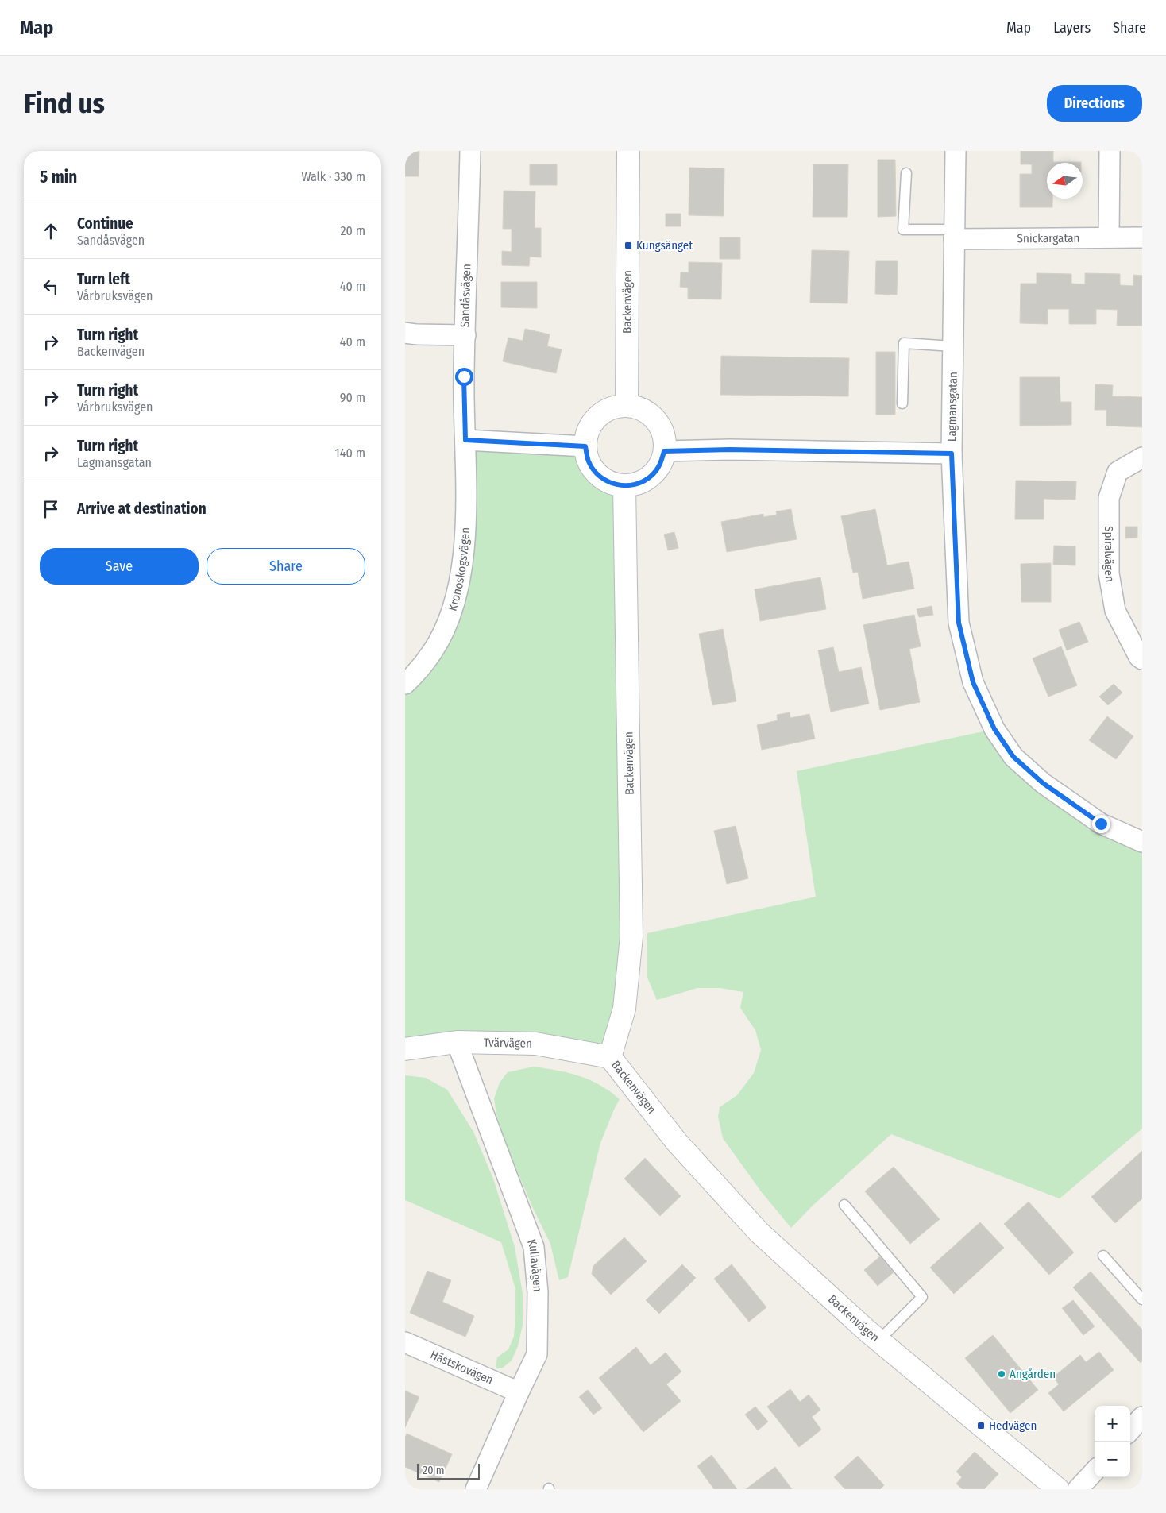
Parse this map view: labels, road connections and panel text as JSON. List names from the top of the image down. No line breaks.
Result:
{"streets":{"street":["Snickargatan","Sandåsvägen","Backenvägen","Lagmansgatan","Spiralvägen","Kronoskogsvägen","Tvärvägen","Kullavägen","Hästskovägen"]},"crossings":[["Snickargatan","Lagmansgatan"],["Sandåsvägen","Kronoskogsvägen"],["Backenvägen","Tvärvägen"],["Tvärvägen","Kullavägen"],["Kullavägen","Hästskovägen"]],"places":{"transit":["Kungsänget","Hedvägen"],"other":["Angården"]},"scale_bar":"20 m","north":"left","page":{"header":"Map","nav":["Map","Layers","Share"],"buttons":["Directions",["Save","Share"]],"title":"Find us","heading":["5 min","Walk · 330 m"],"list":[["Continue","Sandåsvägen","20 m"],["Turn left","Vårbruksvägen","40 m"],["Turn right","Backenvägen","40 m"],["Turn right","Vårbruksvägen","90 m"],["Turn right","Lagmansgatan","140 m"],"Arrive at destination"],"map_buttons":["+","−"],"scale":"20 m"}}
